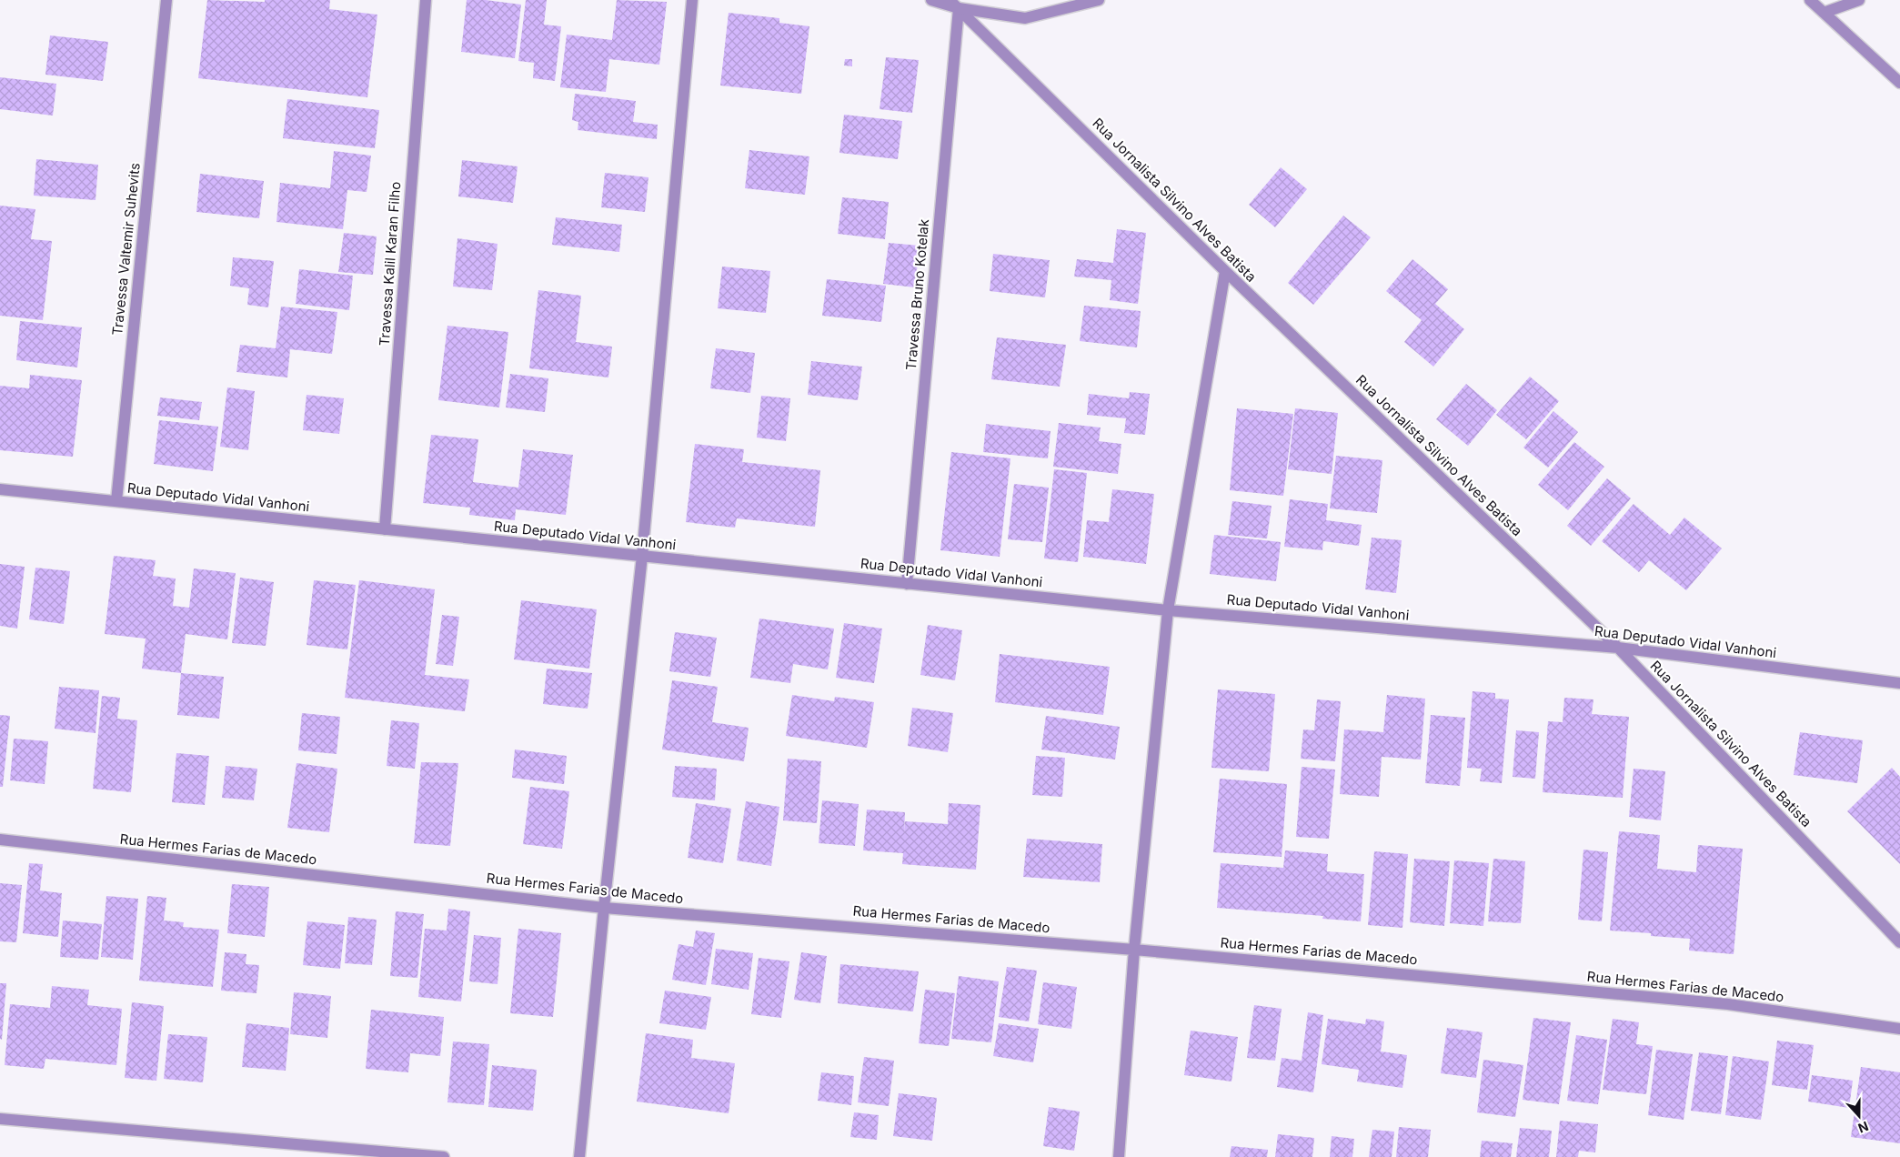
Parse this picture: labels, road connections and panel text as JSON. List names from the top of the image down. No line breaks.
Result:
{"streets":{"street":["Rua Jornalista Silvino Alves Batista","Travessa Valtemir Suhevits","Travessa Kalil Karan Filho","Travessa Bruno Kotelak","Rua Deputado Vidal Vanhoni","Rua Hermes Farias de Macedo"]},"crossings":[["Rua Jornalista Silvino Alves Batista","Travessa Bruno Kotelak"],["Rua Jornalista Silvino Alves Batista","Rua Deputado Vidal Vanhoni"],["Travessa Valtemir Suhevits","Rua Deputado Vidal Vanhoni"],["Travessa Kalil Karan Filho","Rua Deputado Vidal Vanhoni"],["Travessa Bruno Kotelak","Rua Deputado Vidal Vanhoni"]],"north":"bottom"}
